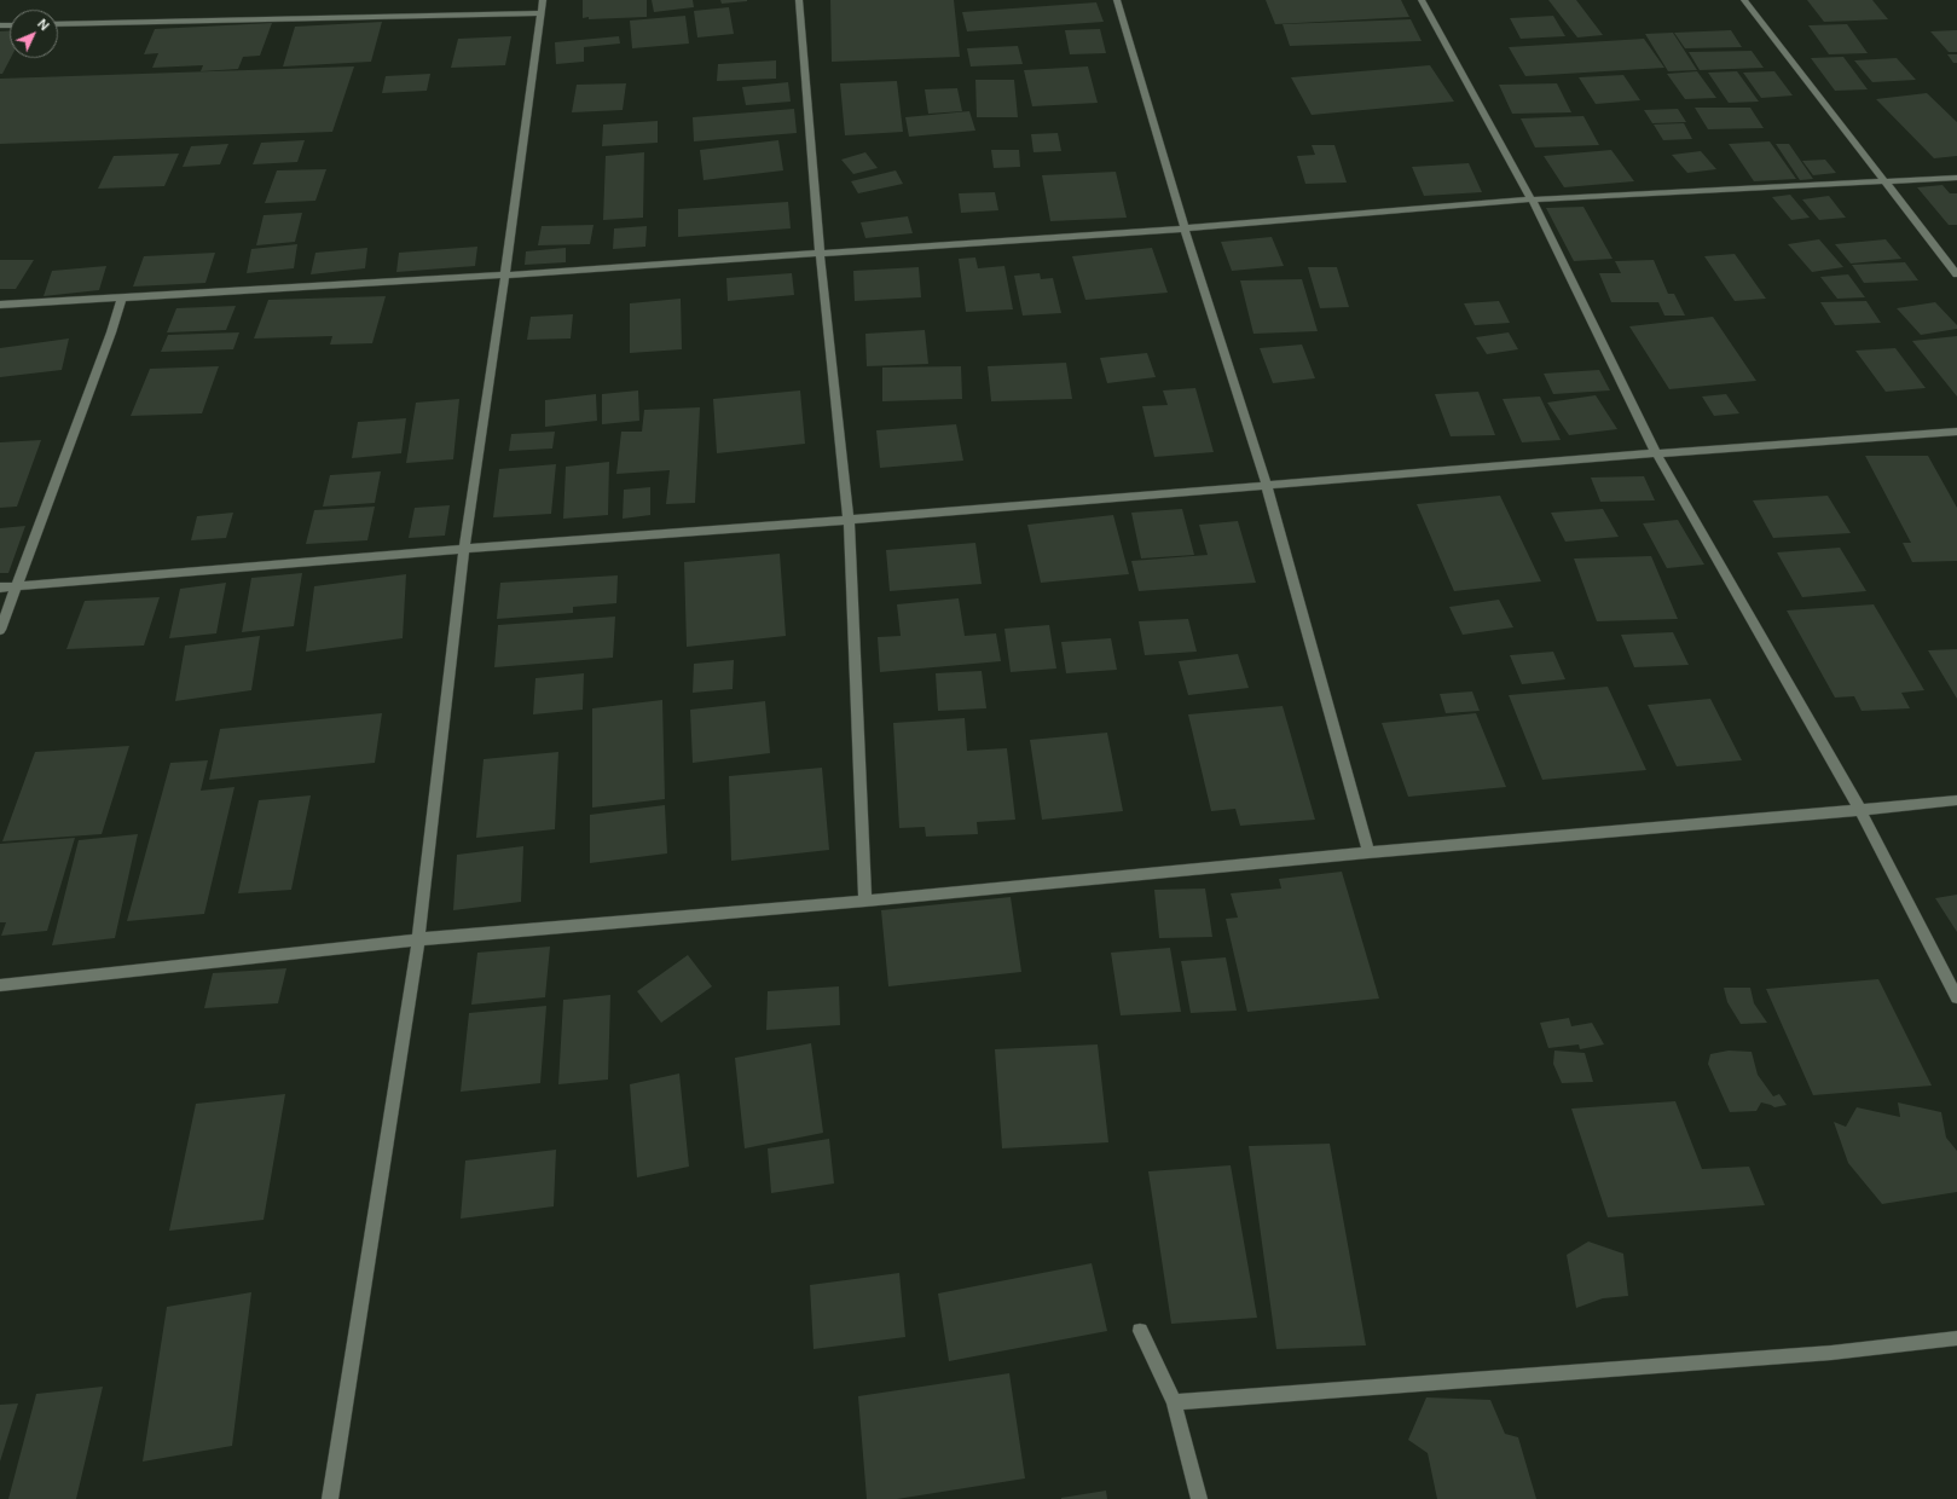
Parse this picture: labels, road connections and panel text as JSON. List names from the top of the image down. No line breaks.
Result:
{"north":"top right"}
